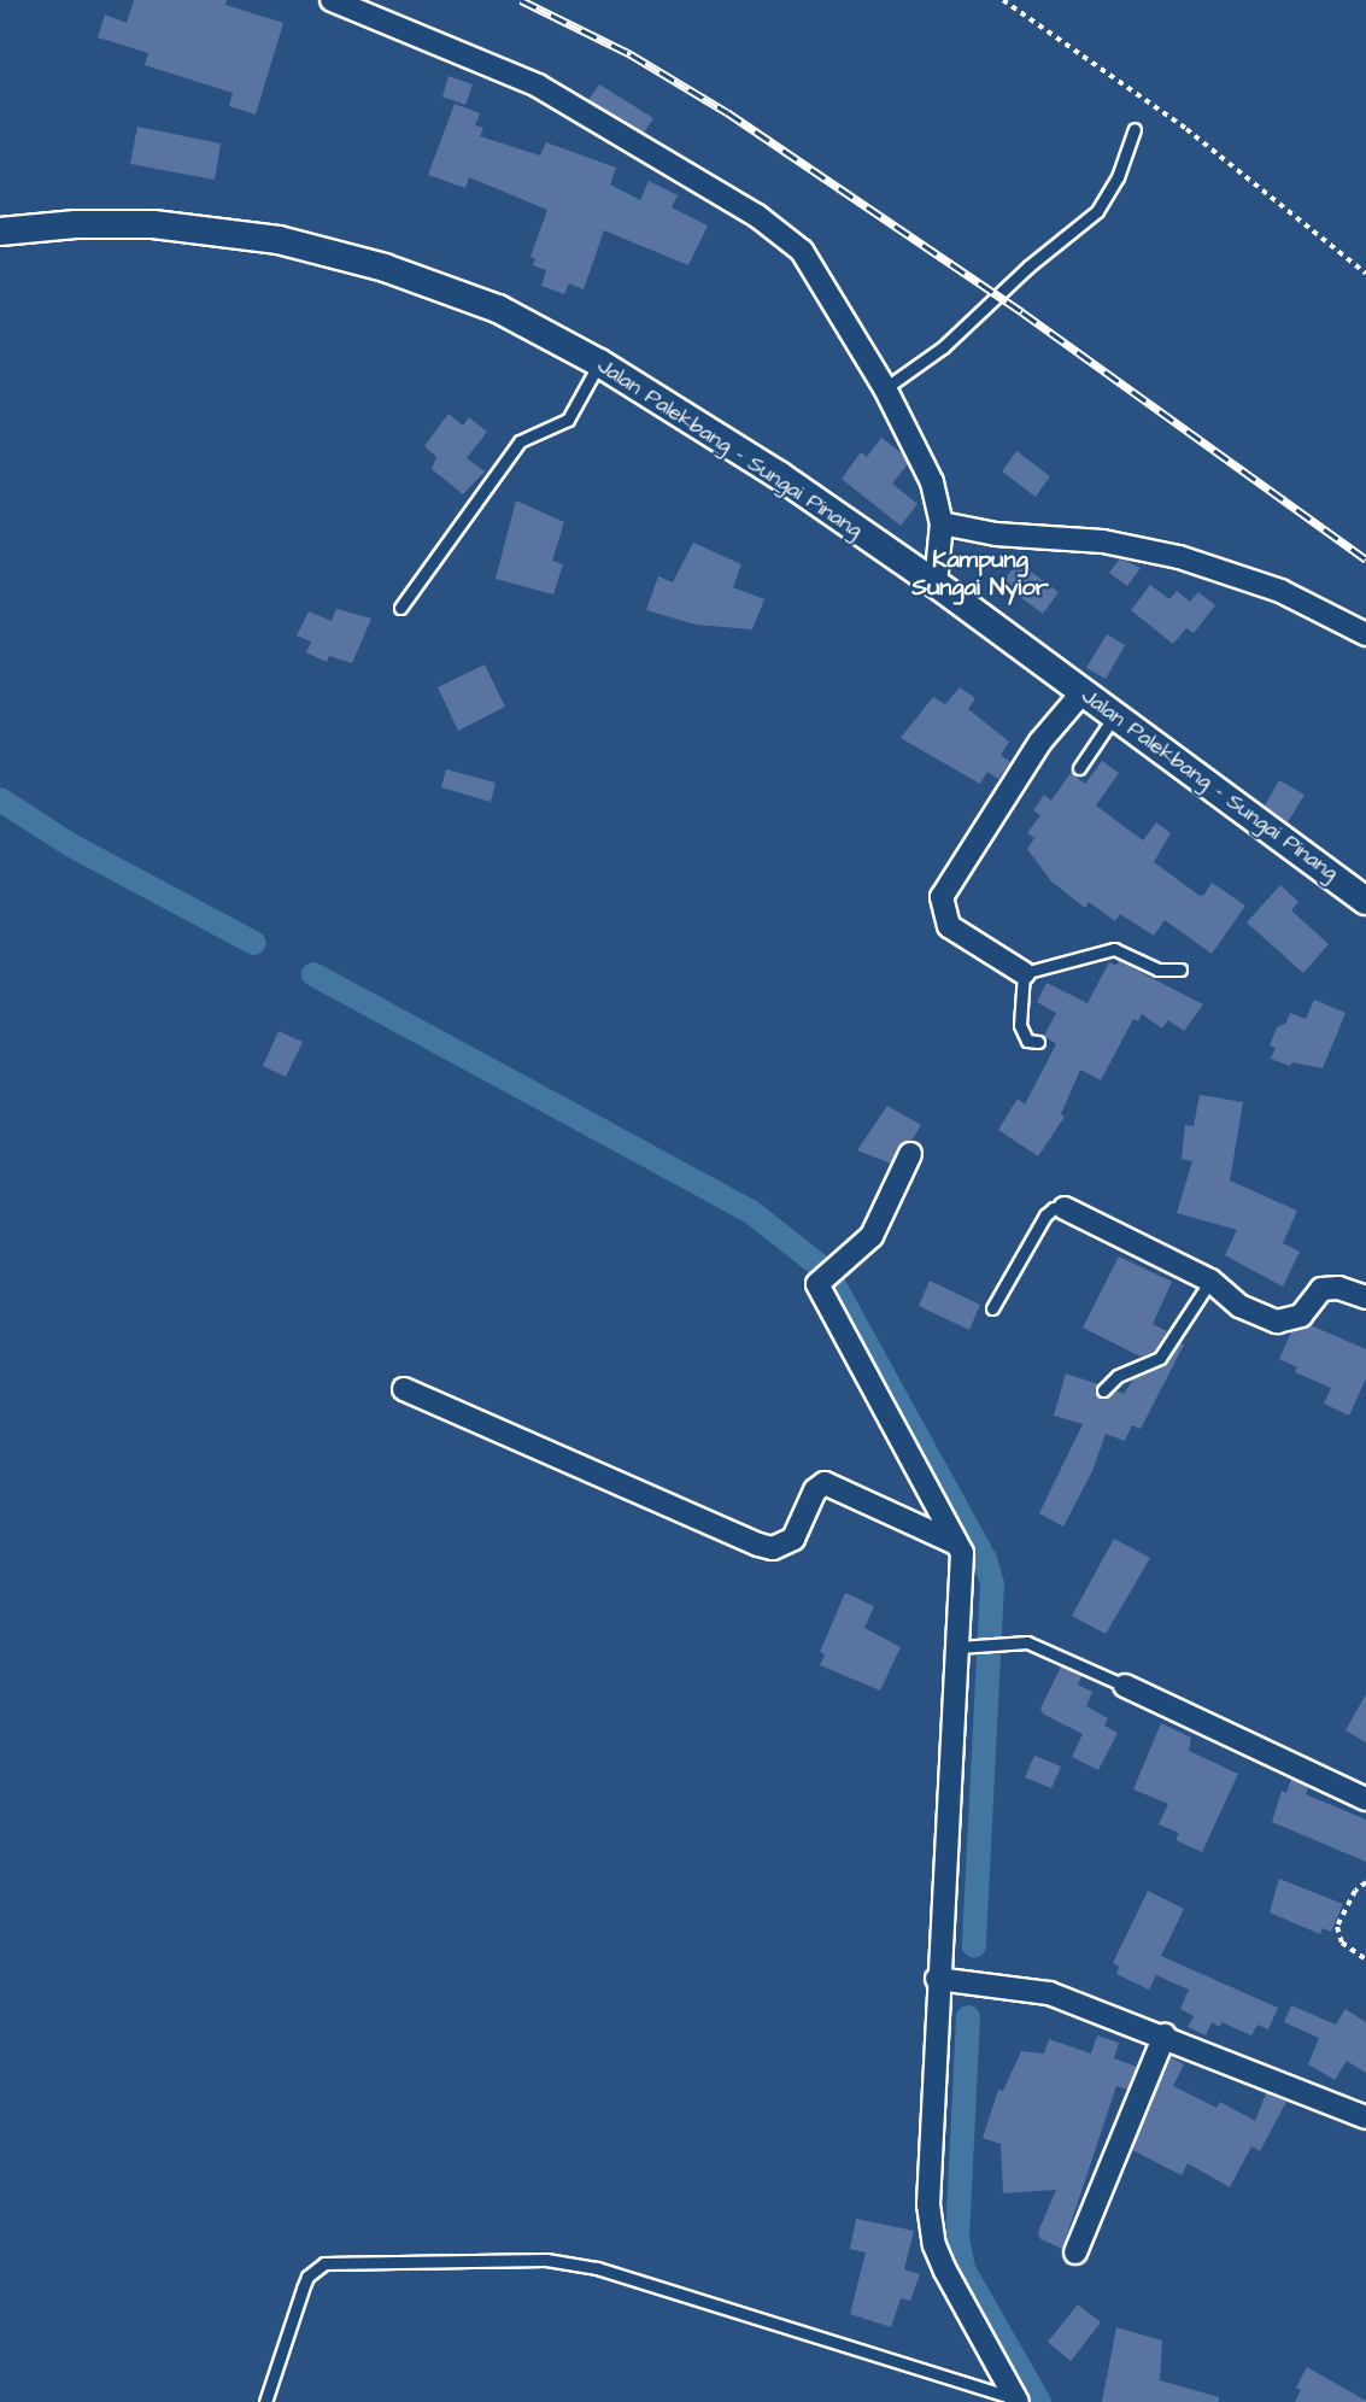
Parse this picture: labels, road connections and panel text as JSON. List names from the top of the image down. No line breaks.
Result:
{"streets":{"street":["Jalan Palekbang - Sungai Pinang"]},"districts":["Kampung Sungai Nyior"]}
